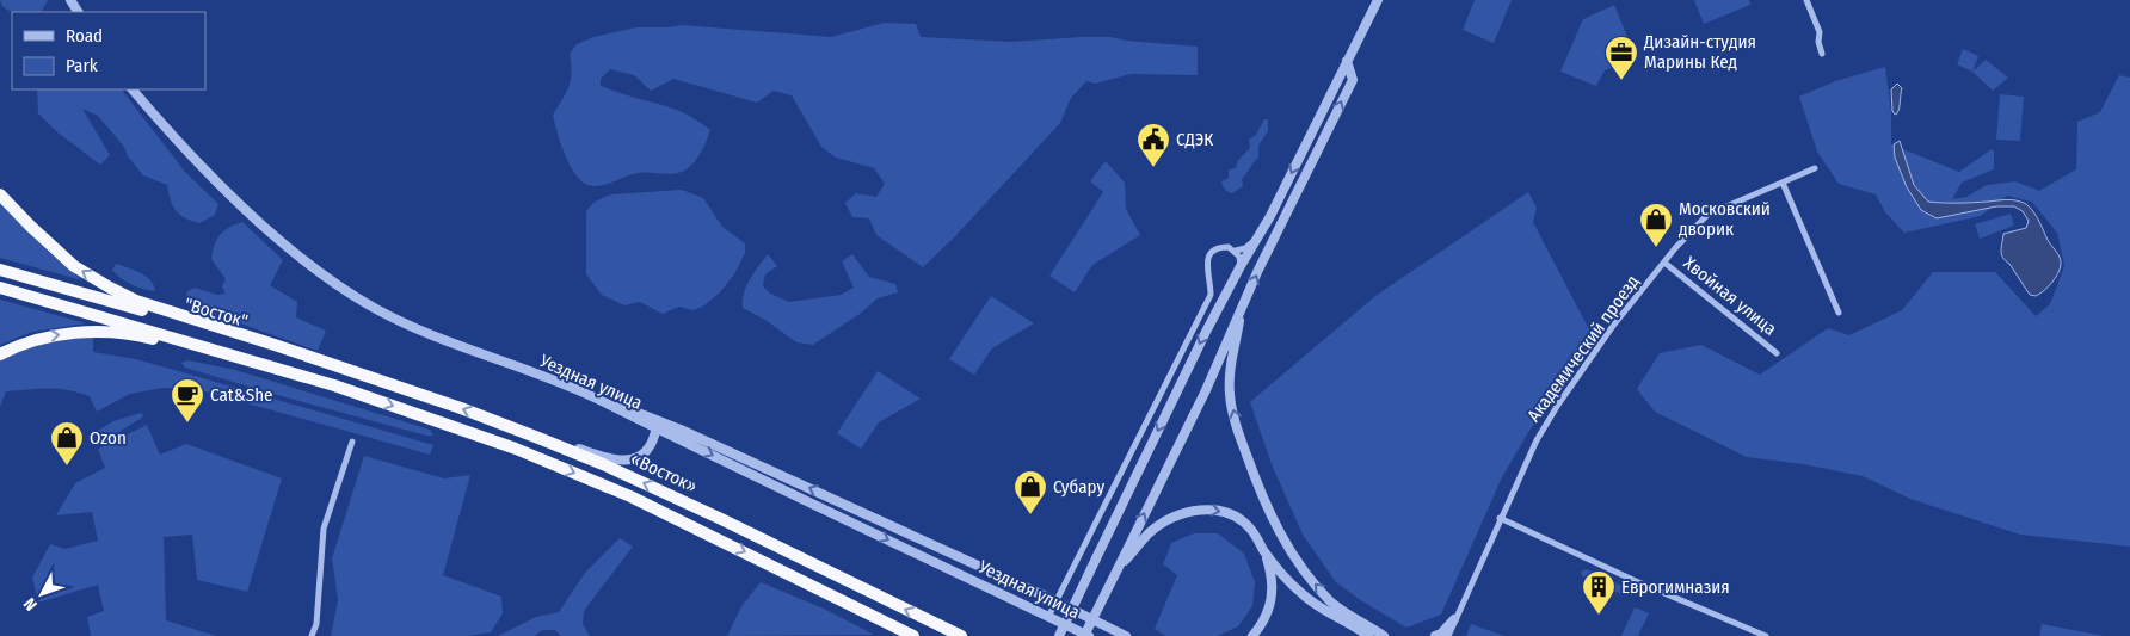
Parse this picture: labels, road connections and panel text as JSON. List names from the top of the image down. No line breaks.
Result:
{"streets":{"highway":["\"Восток\"","«Восток»"],"street":["Хвойная улица","Академический проезд","Уездная улица"]},"crossings":[["Хвойная улица","Академический проезд"],["\"Восток\"","«Восток»"]],"places":{"office":["Дизайн-студия Марины Кед"],"public building":["СДЭК"],"shop":["Московский дворик","Ozon","Субару"],"cafe":["Cat&She"],"building":["Еврогимназия"]},"legend":["Road","Park"],"north":"bottom left"}
